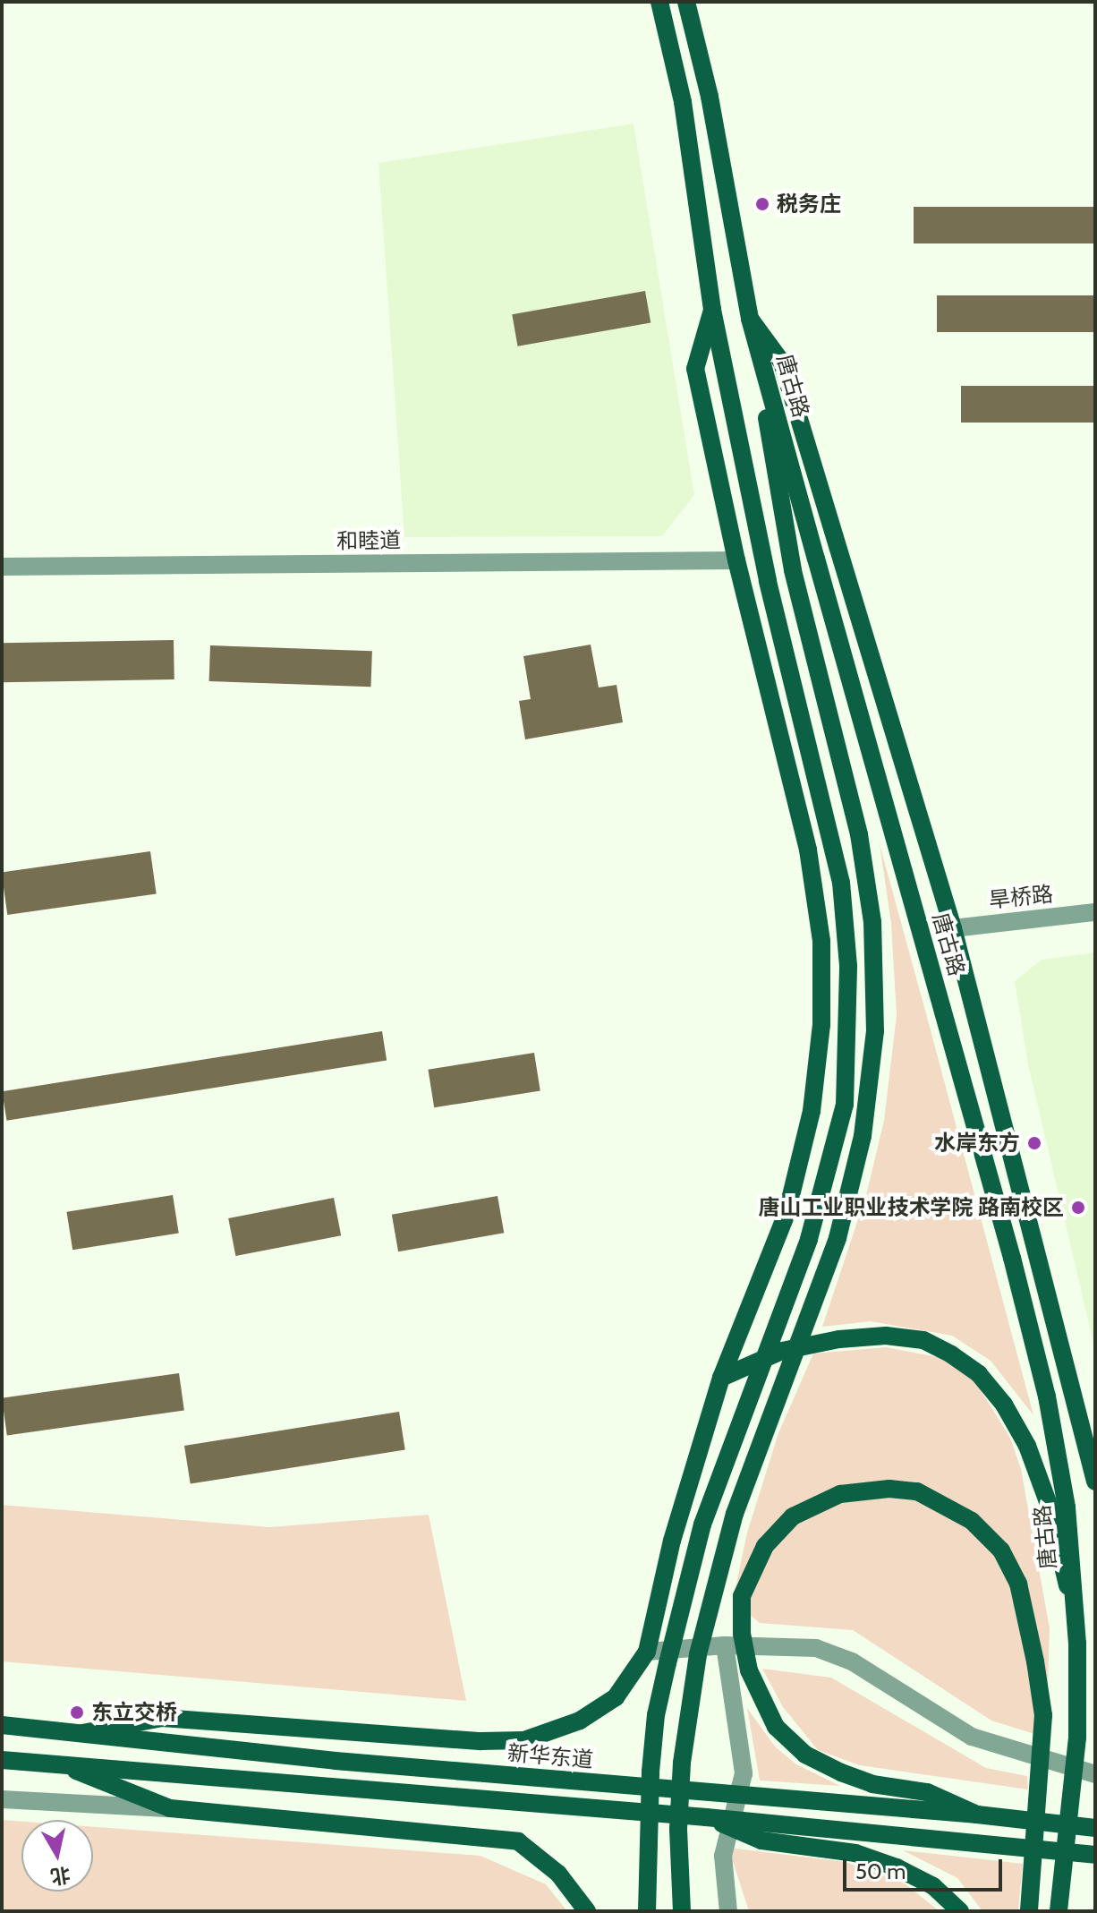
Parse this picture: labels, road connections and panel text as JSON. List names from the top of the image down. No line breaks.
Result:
{"streets":{"main road":["唐古路","新华东道"],"street":["和睦道","旱桥路"]},"places":["税务庄","水岸东方","唐山工业职业技术学院 路南校区","东立交桥"],"scale_bar":"50 m","north":"bottom"}
